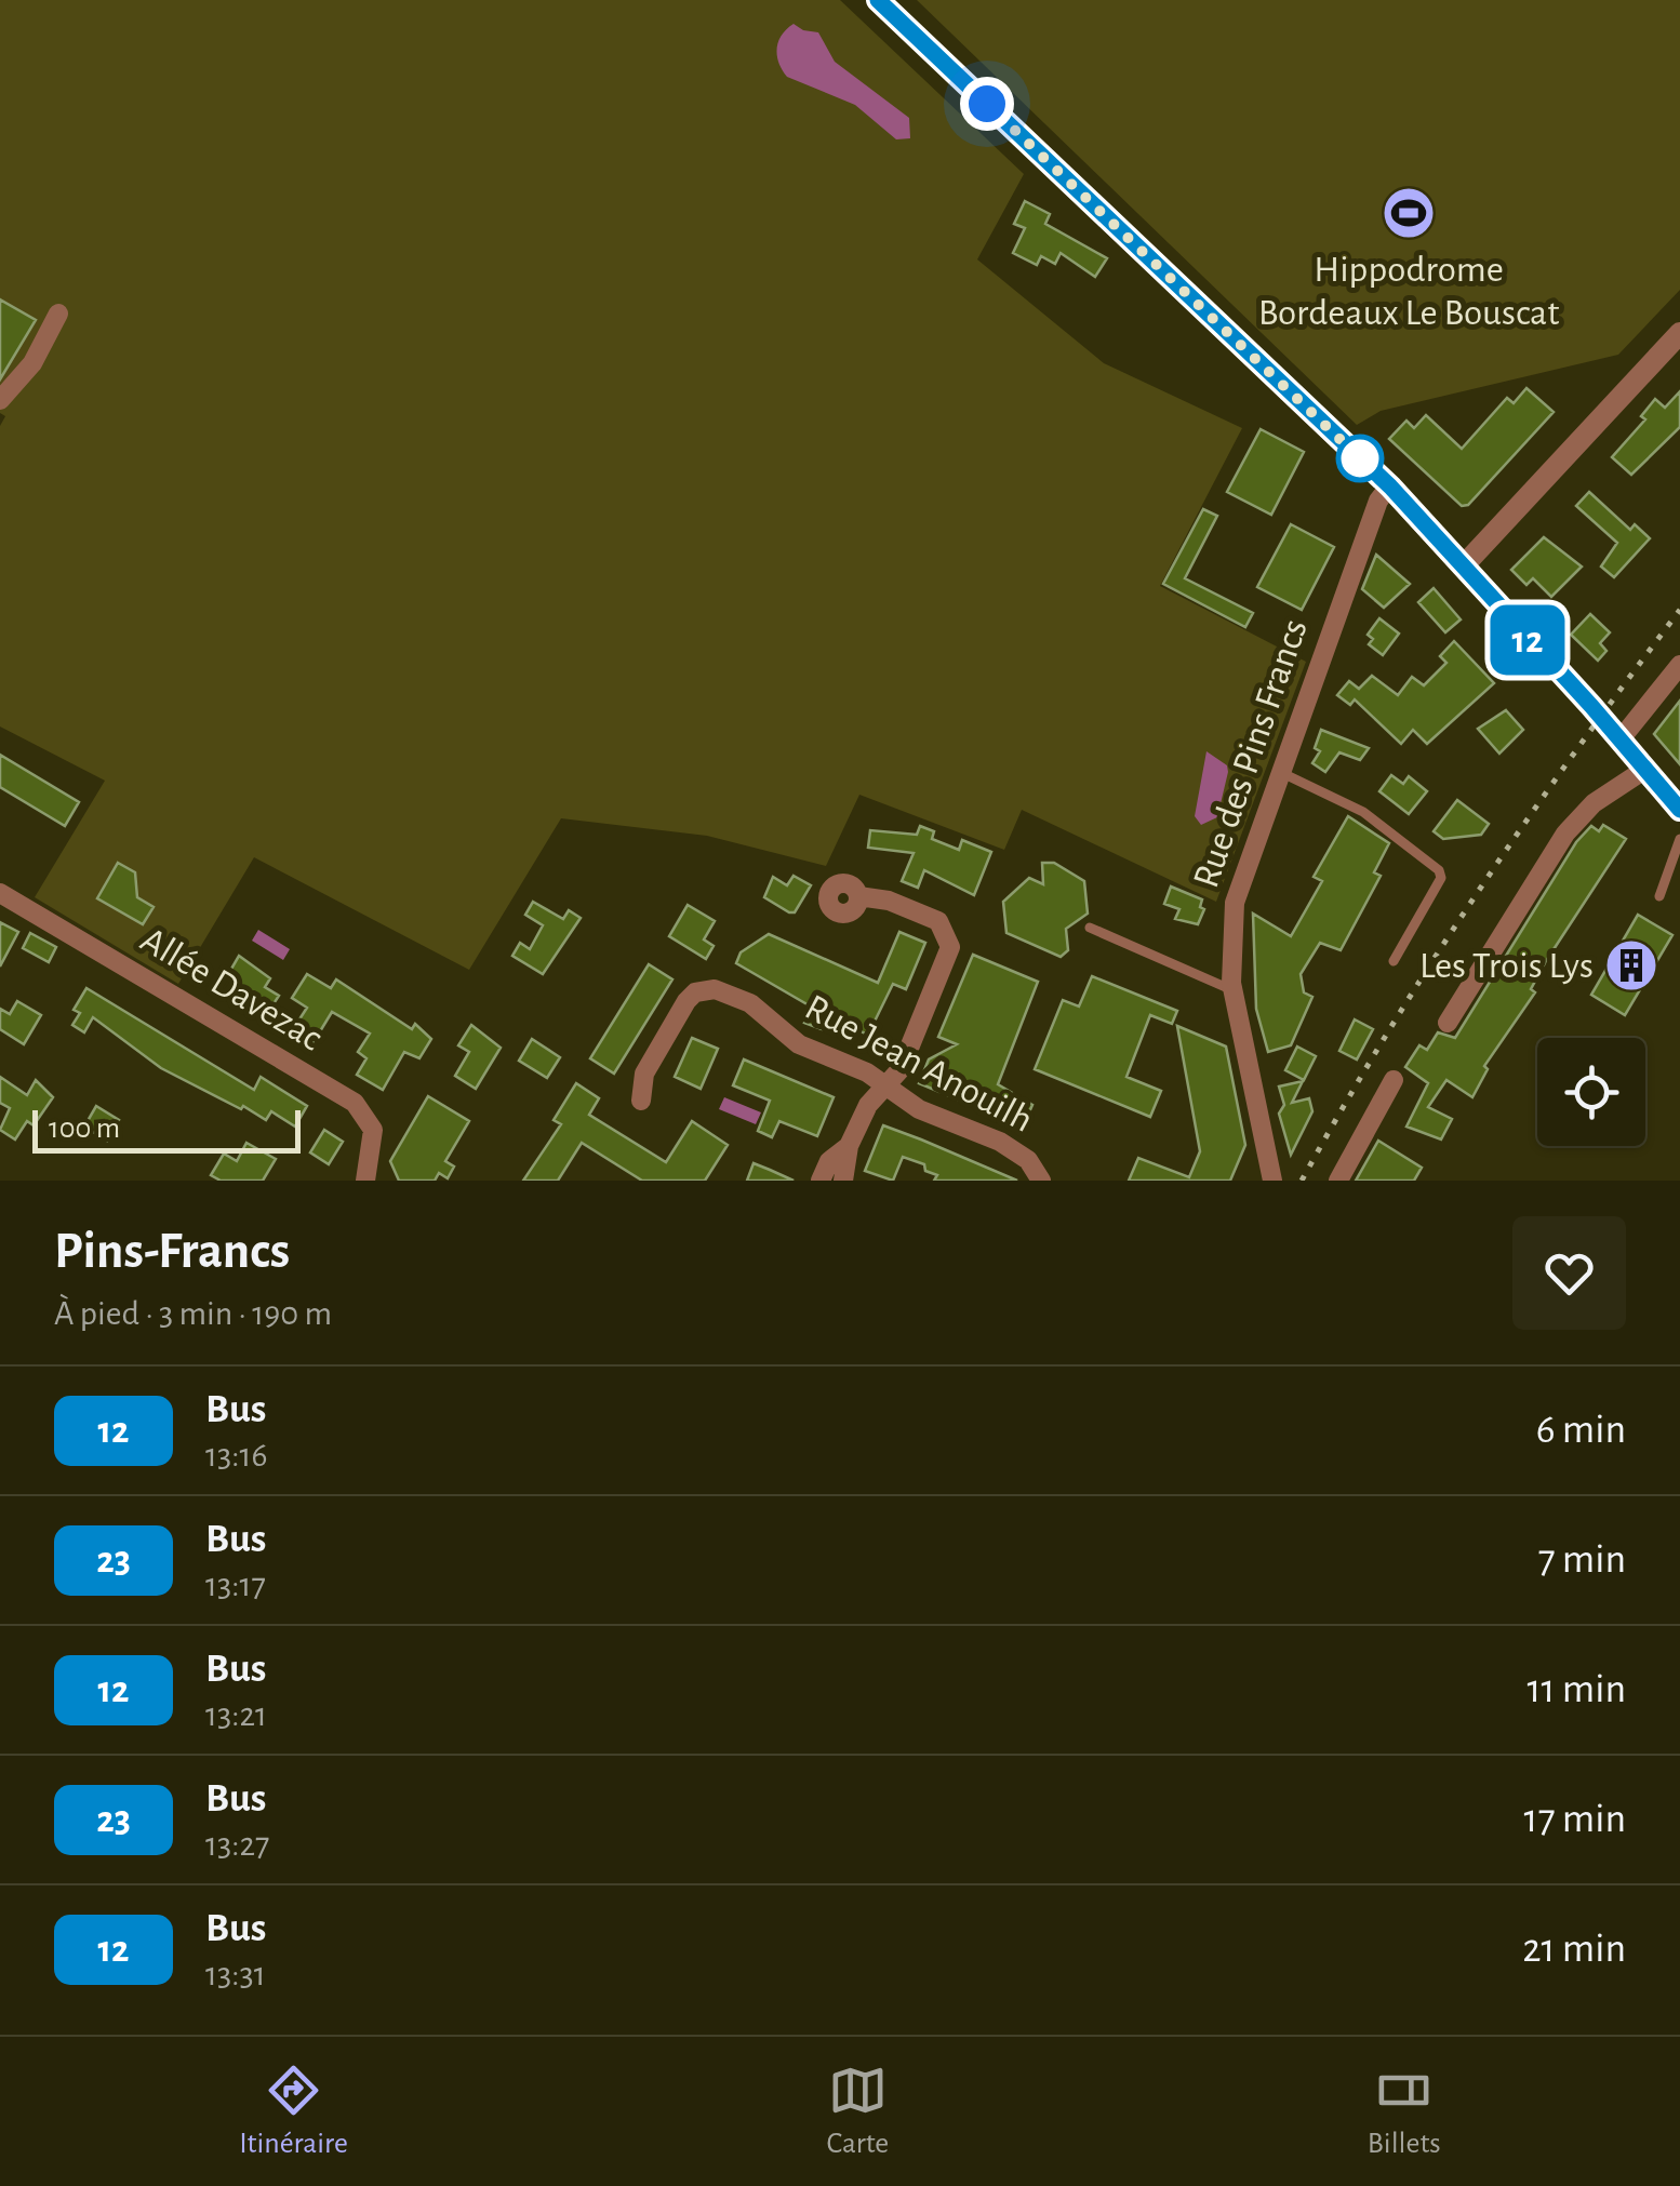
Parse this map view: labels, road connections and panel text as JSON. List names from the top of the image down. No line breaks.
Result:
{"streets":{"street":["Rue des Pins Francs","Allée Davezac","Rue Jean Anouilh"]},"places":{"sports":["Hippodrome Bordeaux Le Bouscat"],"building":["Les Trois Lys"]},"lines":["bus line 12"],"scale_bar":"100 m","page":{"on_map":"12","scale":"100 m","heading":["Pins-Francs","À pied · 3 min · 190 m"],"list":[{"mark":"12","name":"Bus","note":"13:16","value":"6 min"},{"mark":"23","name":"Bus","note":"13:17","value":"7 min"},{"mark":"12","name":"Bus","note":"13:21","value":"11 min"},{"mark":"23","name":"Bus","note":"13:27","value":"17 min"},{"mark":"12","name":"Bus","note":"13:31","value":"21 min"}],"tabs":["Itinéraire","Carte","Billets"]}}
